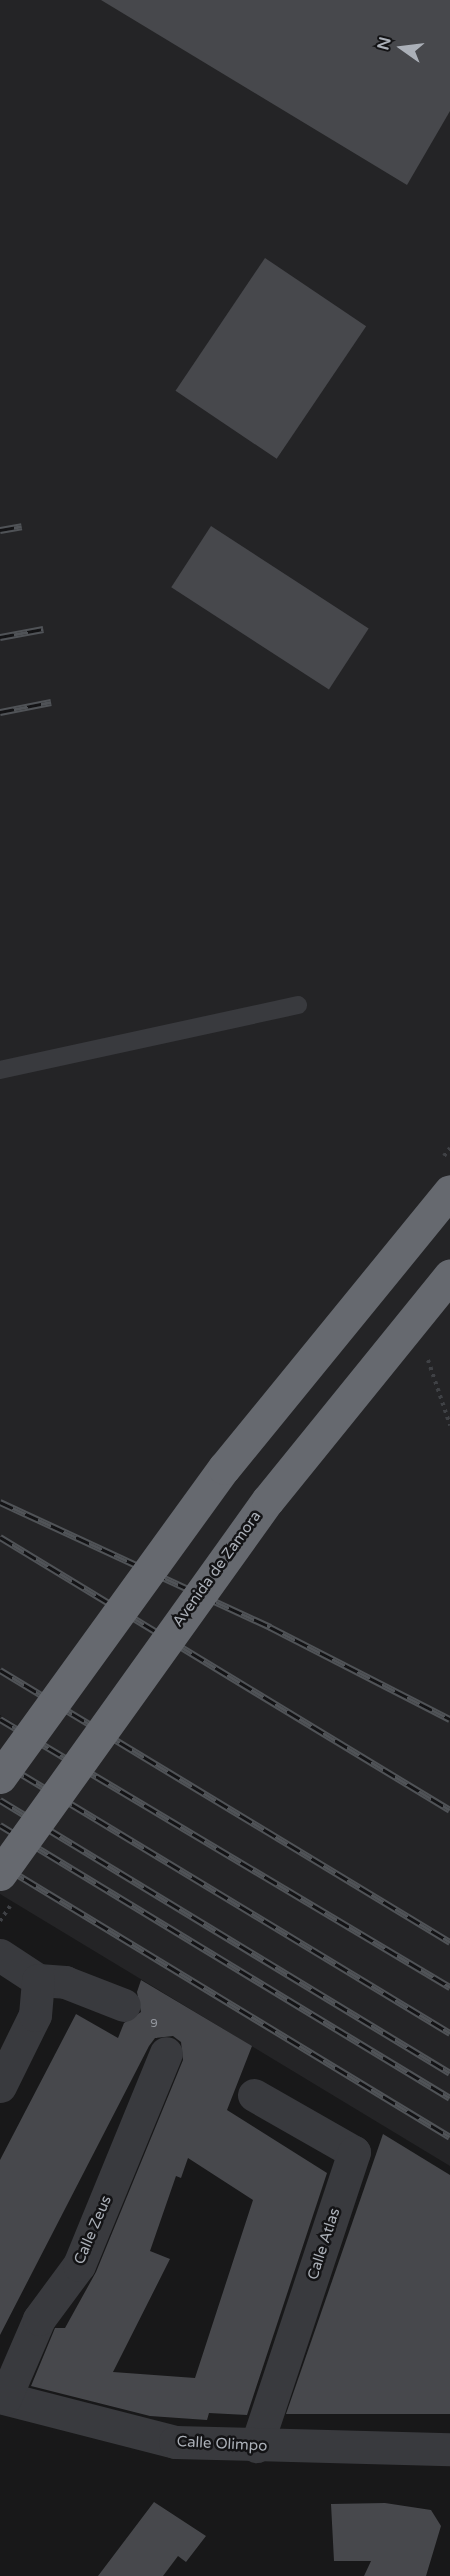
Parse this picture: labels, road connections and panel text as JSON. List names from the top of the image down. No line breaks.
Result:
{"streets":{"highway":["Avenida de Zamora"],"street":["Calle Zeus","Calle Atlas","Calle Olimpo"]},"crossings":[["Calle Zeus","Calle Olimpo"],["Calle Atlas","Calle Olimpo"]],"house_numbers":["9"],"north":"left"}
